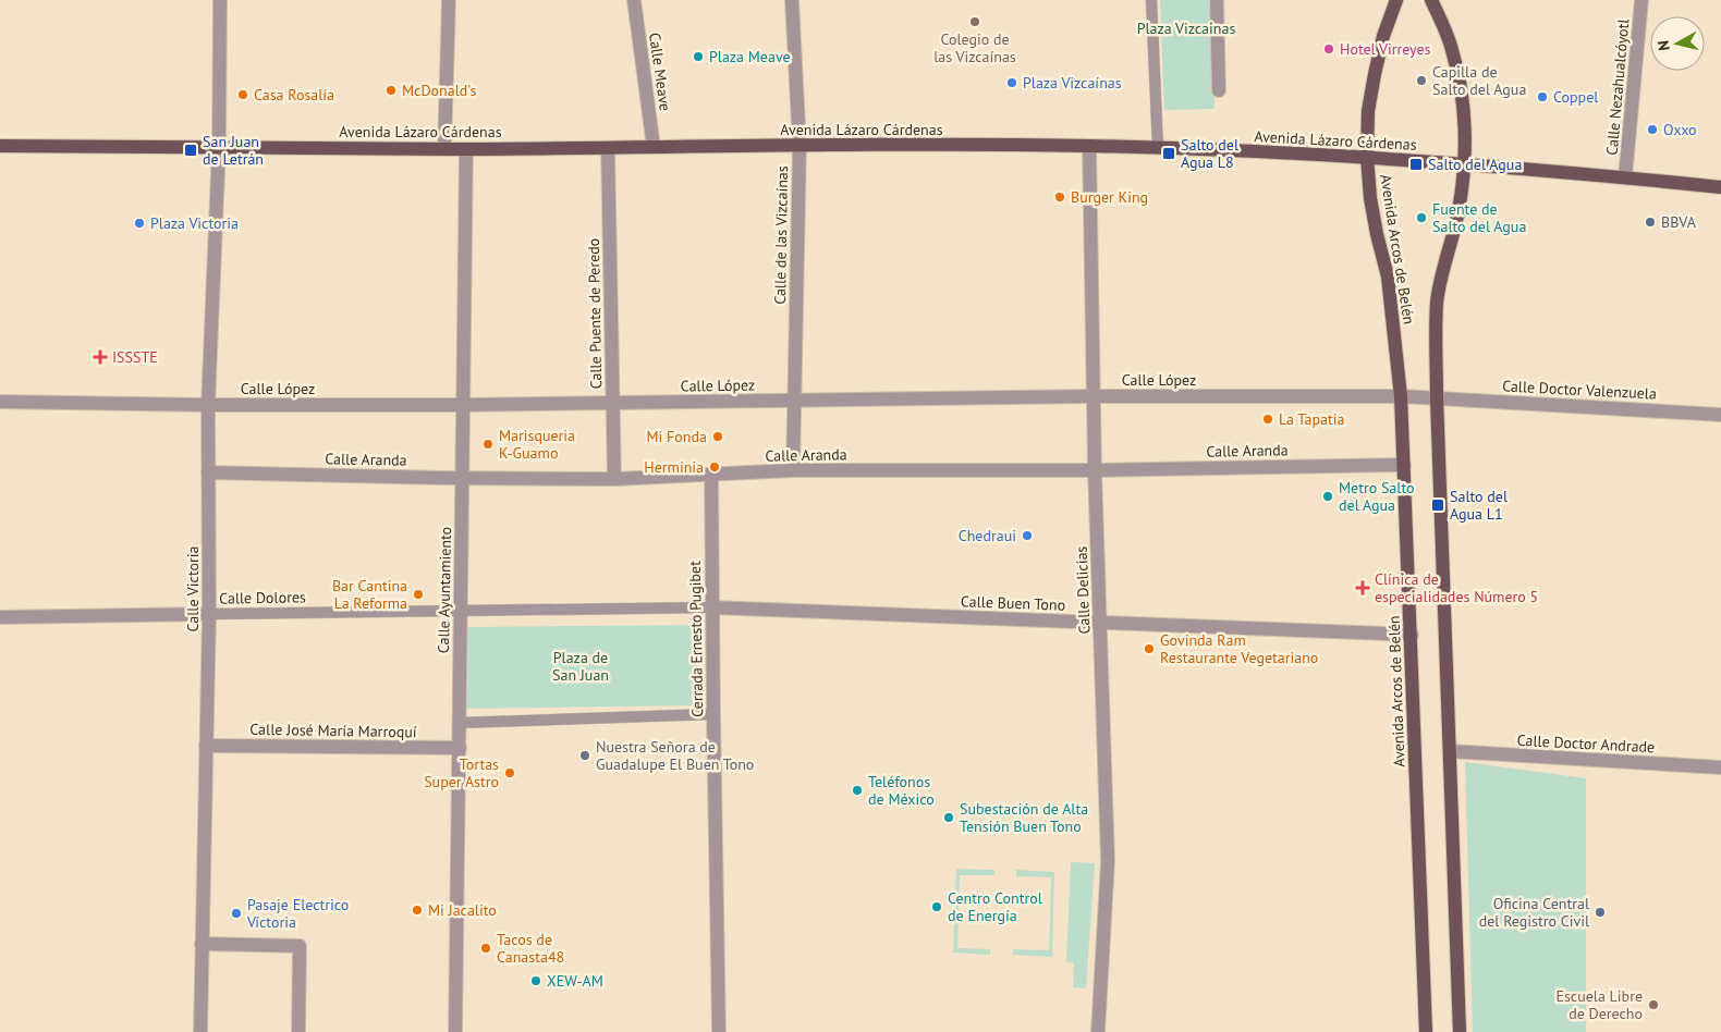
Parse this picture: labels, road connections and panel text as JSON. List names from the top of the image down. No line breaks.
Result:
{"streets":{"main road":["Avenida Lázaro Cárdenas","Avenida Arcos de Belén"],"street":["Calle Meave","Calle Nezahualcóyotl","Calle de las Vizcaínas","Calle Puente de Peredo","Calle López","Calle Doctor Valenzuela","Calle Aranda","Calle Victoria","Calle Ayuntamiento","Calle Delicias","Calle Dolores","Calle Buen Tono","Cerrada Ernesto Pugibet","Calle José María Marroquí","Calle Doctor Andrade"]},"crossings":[["Calle Meave","Avenida Lázaro Cárdenas"],["Calle Nezahualcóyotl","Avenida Lázaro Cárdenas"],["Avenida Lázaro Cárdenas","Calle de las Vizcaínas"],["Avenida Lázaro Cárdenas","Avenida Arcos de Belén"],["Avenida Lázaro Cárdenas","Calle Puente de Peredo"],["Avenida Lázaro Cárdenas","Calle Victoria"],["Avenida Lázaro Cárdenas","Calle Ayuntamiento"],["Avenida Lázaro Cárdenas","Calle Delicias"],["Calle de las Vizcaínas","Calle López"],["Calle de las Vizcaínas","Calle Aranda"],["Avenida Arcos de Belén","Calle López"],["Avenida Arcos de Belén","Calle Doctor Valenzuela"],["Avenida Arcos de Belén","Calle Aranda"],["Avenida Arcos de Belén","Calle Buen Tono"],["Avenida Arcos de Belén","Calle Doctor Andrade"],["Calle Puente de Peredo","Calle López"],["Calle Puente de Peredo","Calle Aranda"],["Calle López","Calle Doctor Valenzuela"],["Calle López","Calle Victoria"],["Calle López","Calle Ayuntamiento"],["Calle López","Calle Delicias"],["Calle Aranda","Calle Victoria"],["Calle Aranda","Calle Ayuntamiento"],["Calle Aranda","Calle Delicias"],["Calle Aranda","Cerrada Ernesto Pugibet"],["Calle Victoria","Calle Dolores"],["Calle Victoria","Calle José María Marroquí"],["Calle Ayuntamiento","Calle Dolores"],["Calle Ayuntamiento","Calle José María Marroquí"],["Calle Delicias","Calle Buen Tono"],["Calle Dolores","Calle Buen Tono"],["Calle Dolores","Cerrada Ernesto Pugibet"],["Calle Buen Tono","Cerrada Ernesto Pugibet"]],"parks":["Plaza Vizcainas","Plaza de San Juan"],"places":{"other":["Colegio de las Vizcaínas","Hotel Virreyes","Plaza Meave","Capilla de Salto del Agua","Plaza Vizcaínas","McDonald's","Casa Rosalía","Coppel","Oxxo","Burger King","Fuente de Salto del Agua","BBVA","Plaza Victoria","La Tapatia","Mi Fonda","Marisqueria K-Guamo","Herminia","Metro Salto del Agua","Chedraui","Bar Cantina La Reforma","Govinda Ram Restaurante Vegetariano","Nuestra Señora de Guadalupe El Buen Tono","Tortas Super Astro","Teléfonos de México","Subestación de Alta Tensión Buen Tono","Centro Control de Energía","Mi Jacalito","Oficina Central del Registro Civil","Pasaje Electrico Víctoria","Tacos de Canasta48","XEW-AM","Escuela Libre de Derecho"],"transit":["San Juan de Letrán","Salto del Agua L8","Salto del Agua","Salto del Agua L1"],"health":["ISSSTE","Clínica de especialidades Número 5"]},"north":"left"}
